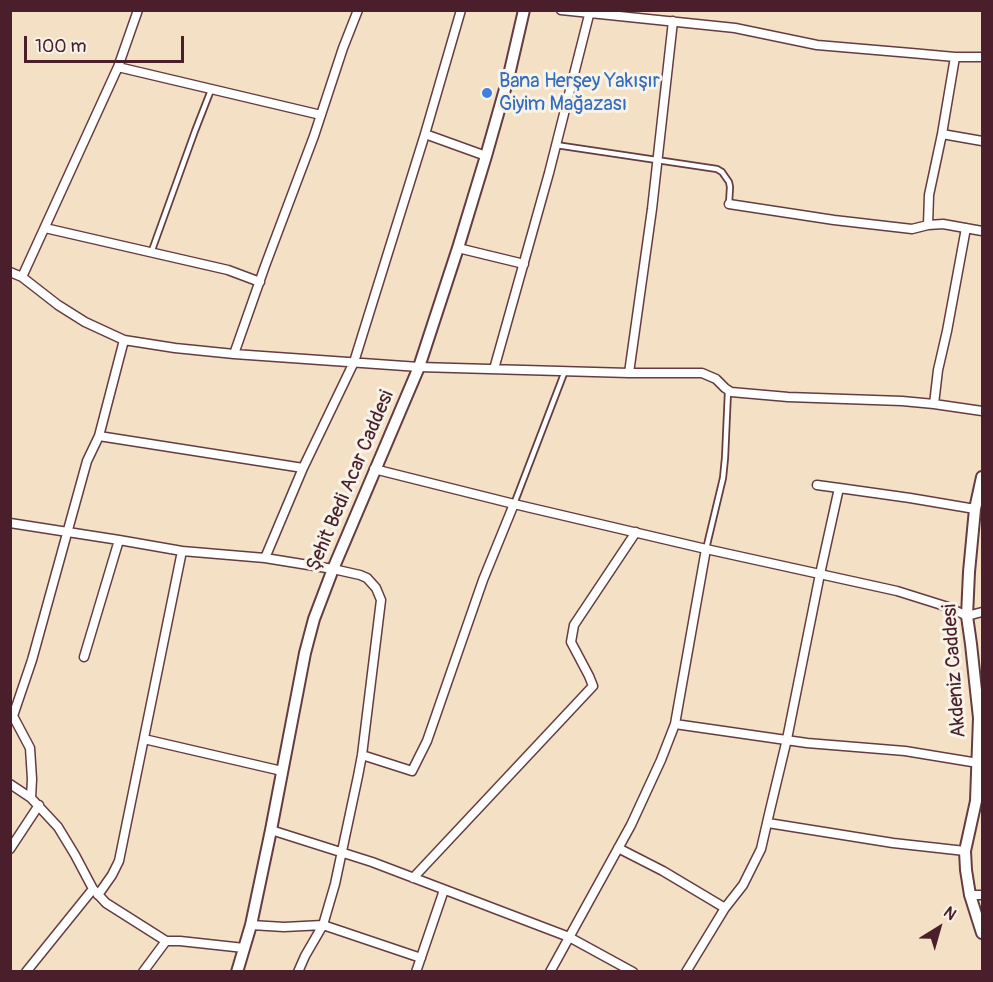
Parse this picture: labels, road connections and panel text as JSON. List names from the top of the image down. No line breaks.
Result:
{"streets":{"street":["Şehit Bedi Acar Caddesi","Akdeniz Caddesi"]},"places":["Bana Herşey Yakışır Giyim Mağazası"],"scale_bar":"100 m","north":"top right"}
